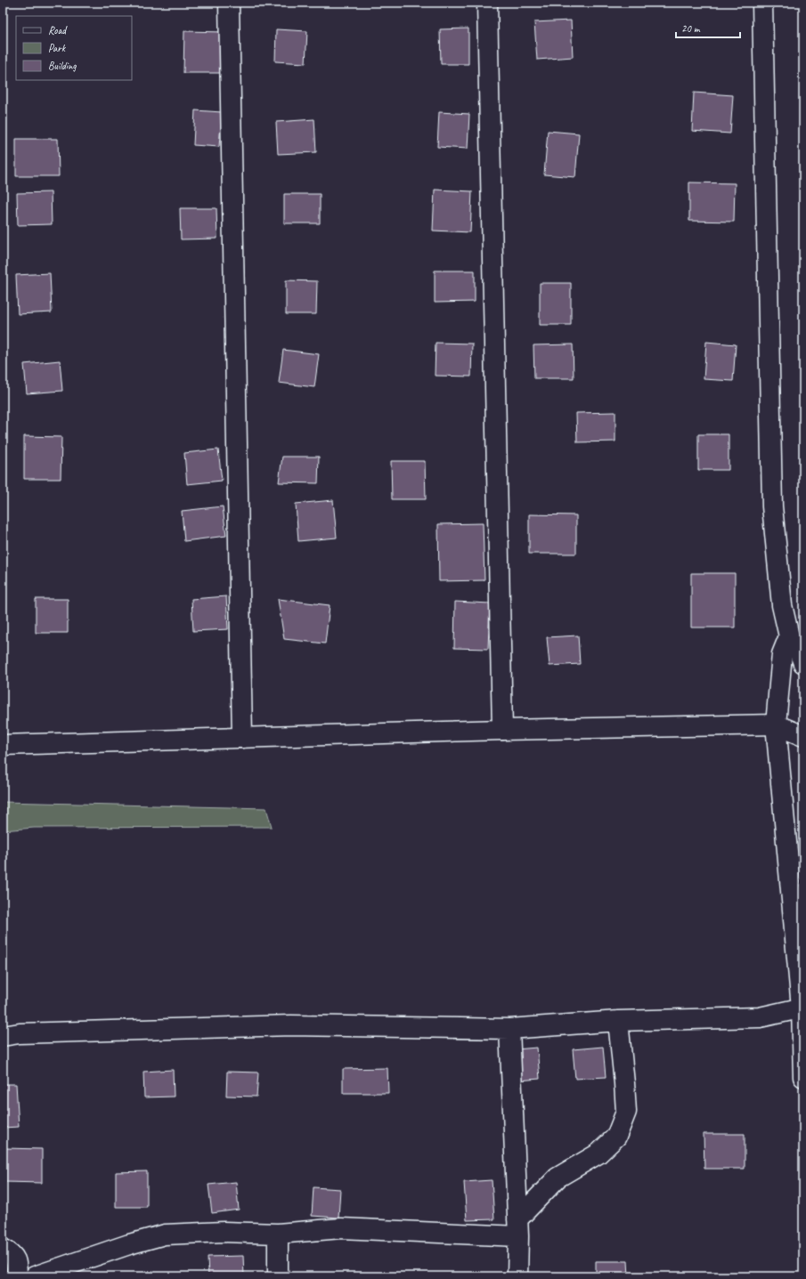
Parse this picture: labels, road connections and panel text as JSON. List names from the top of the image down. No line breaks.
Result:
{"legend":["Road","Park","Building"],"scale_bar":"20 m"}
